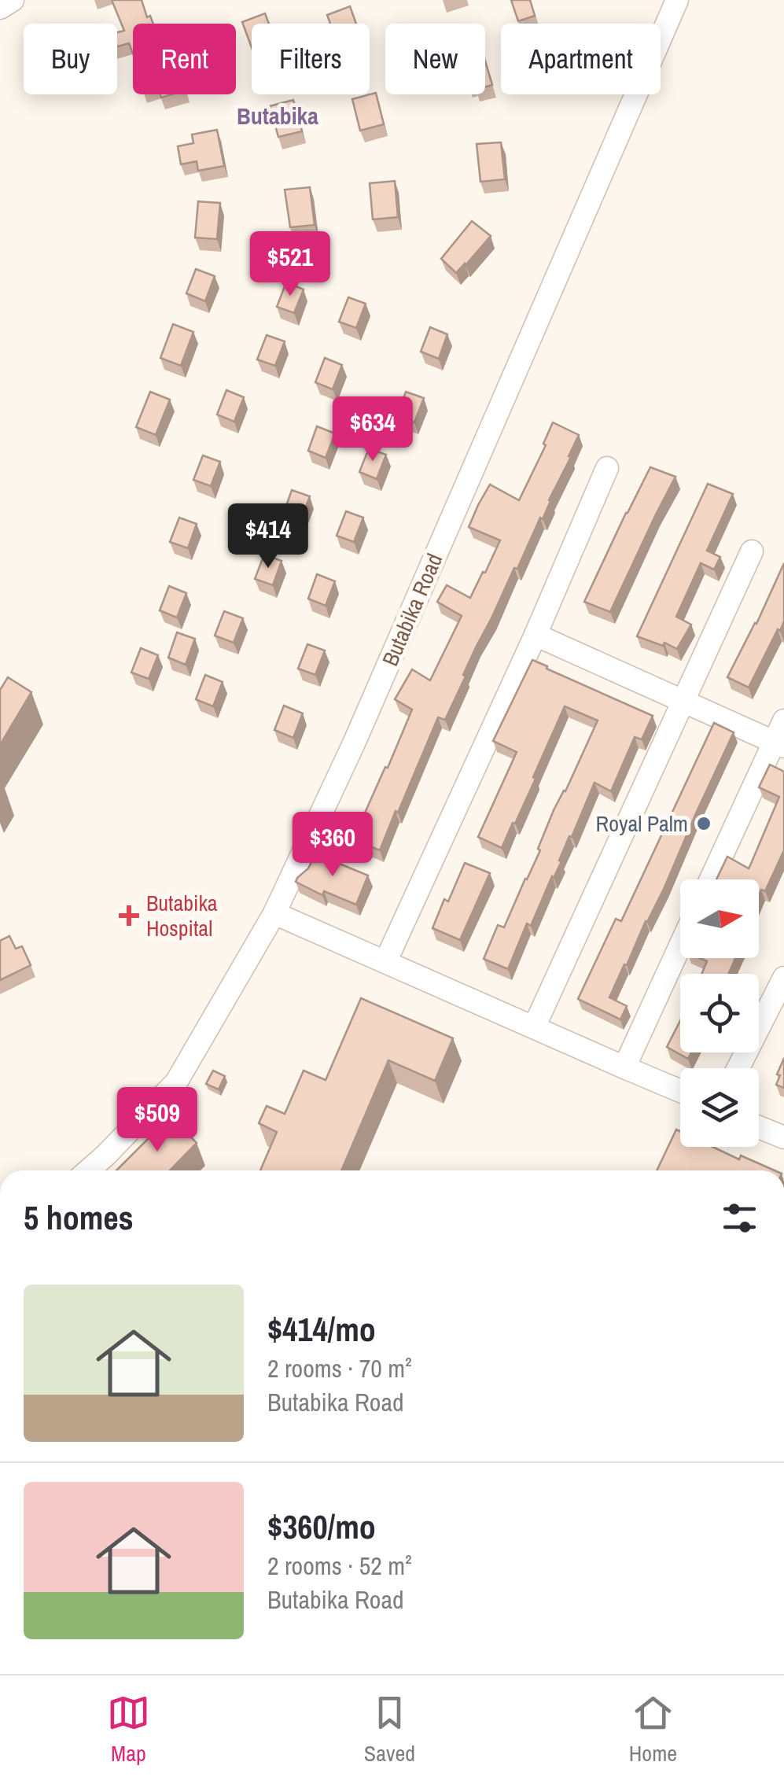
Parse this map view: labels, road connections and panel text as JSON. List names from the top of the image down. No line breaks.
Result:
{"streets":{"street":["Butabika Road"]},"districts":["Butabika"],"places":{"other":["Royal Palm"],"health":["Butabika Hospital"]},"north":"right","page":{"chip":["Buy","Rent","Filters","New","Apartment"],"price":["$521","$634","$414","$360","$509"],"heading":"5 homes","list":[{"name":"$414/mo","note":"2 rooms · 70 m² · Butabika Road"},{"name":"$360/mo","note":"2 rooms · 52 m² · Butabika Road"}],"tabs":["Map","Saved","Home"]}}
